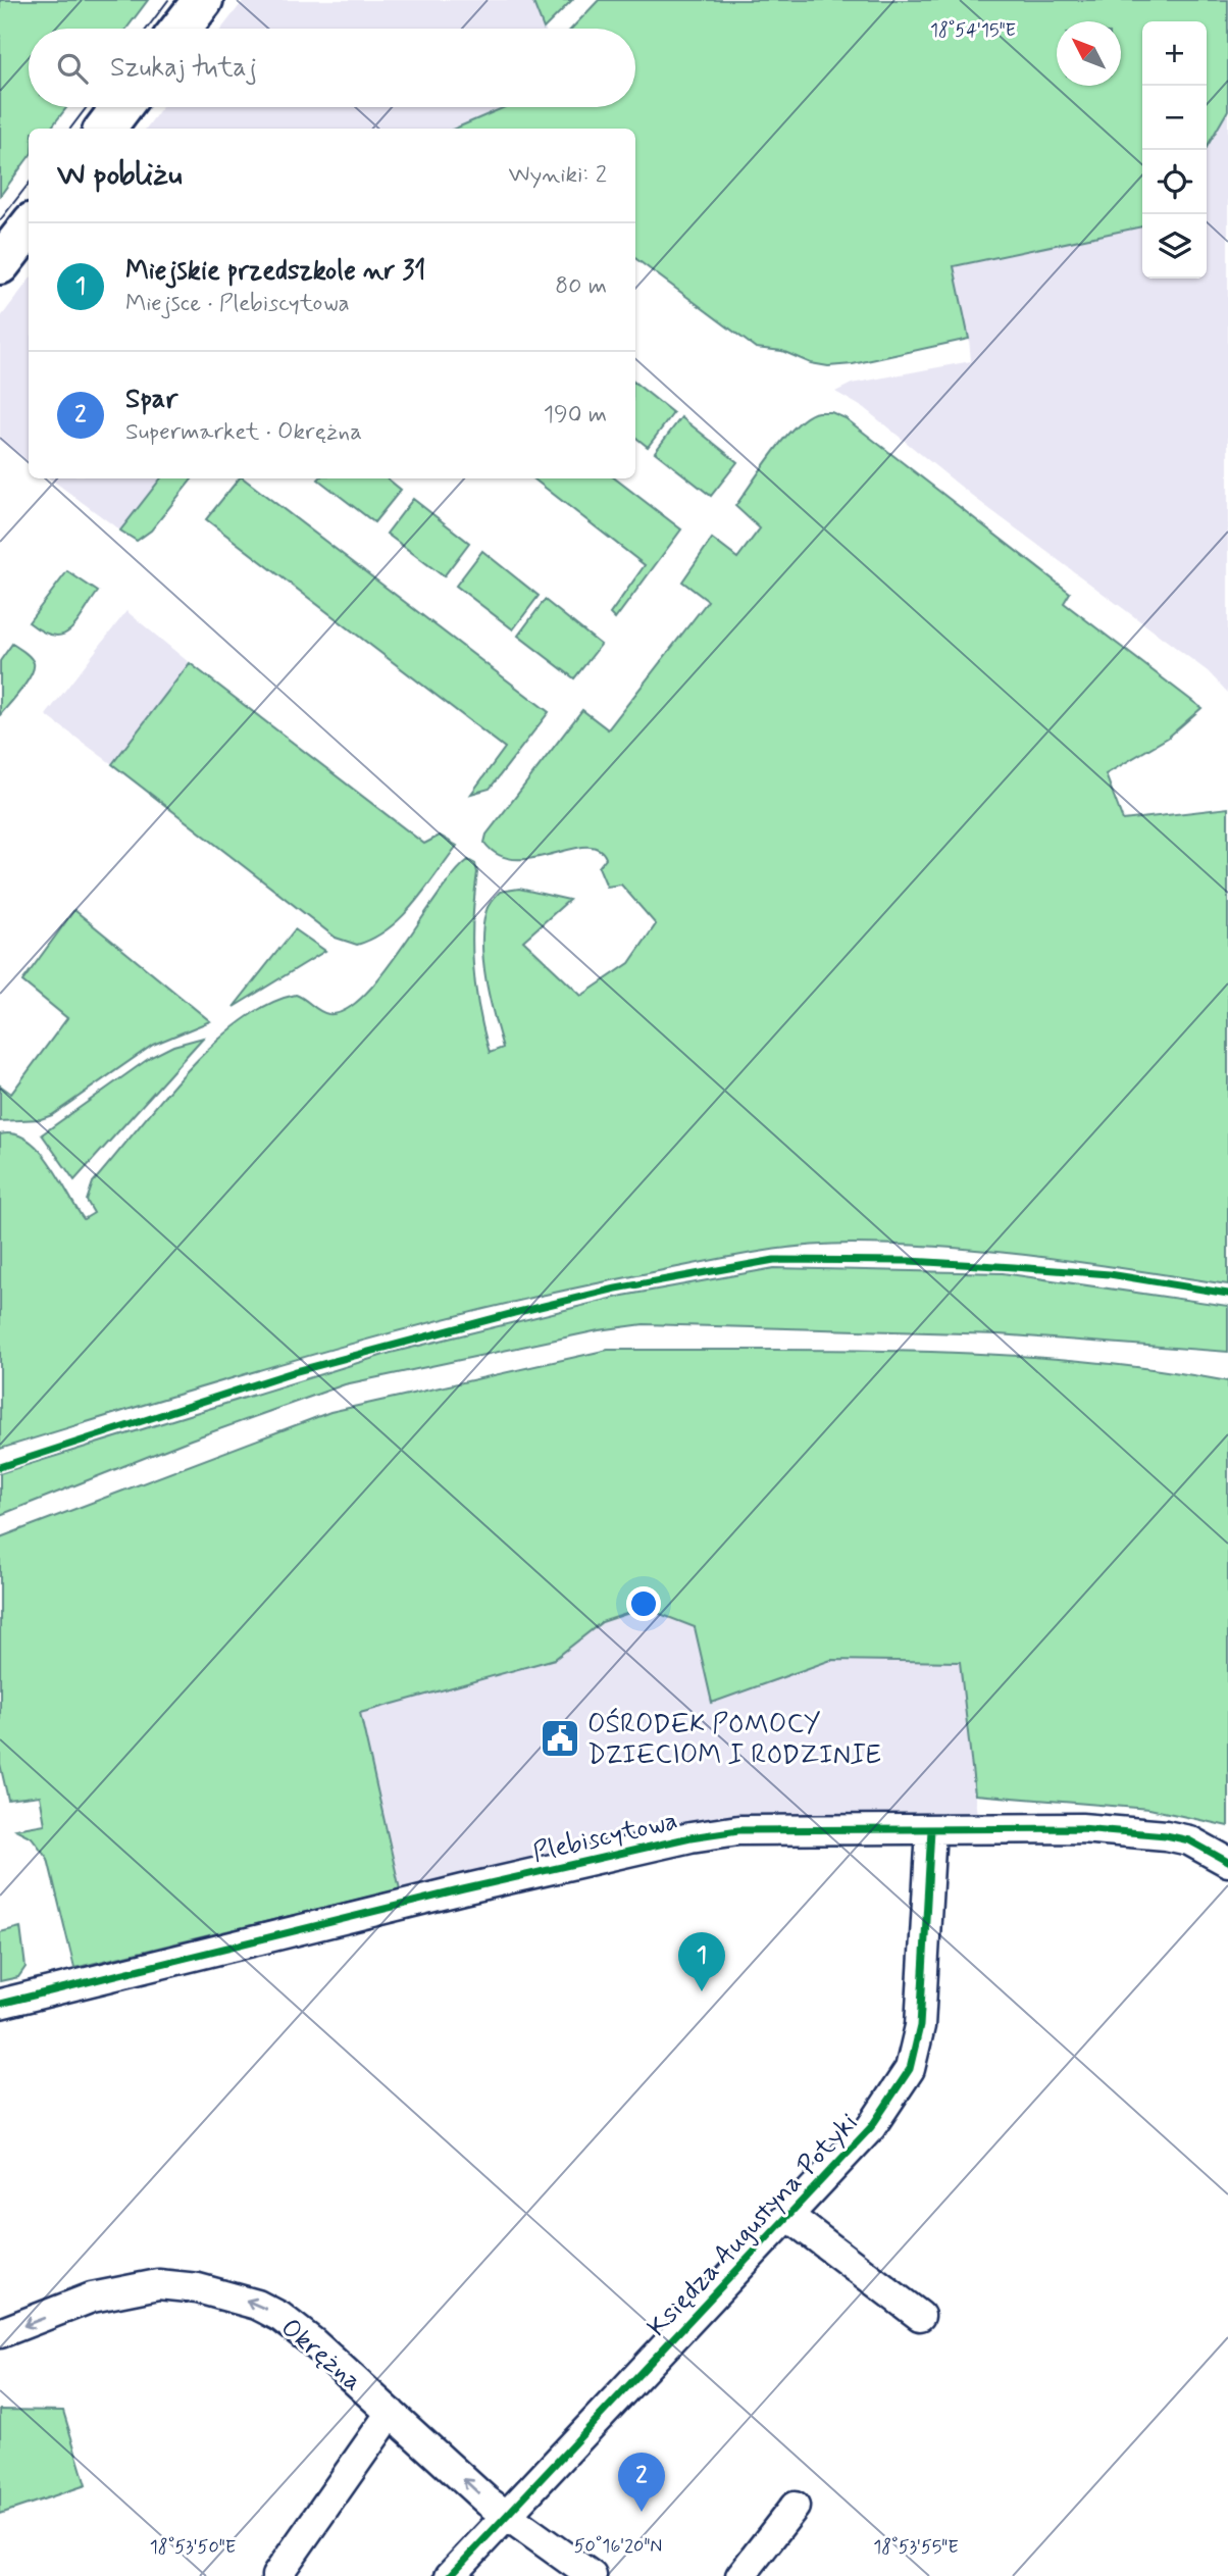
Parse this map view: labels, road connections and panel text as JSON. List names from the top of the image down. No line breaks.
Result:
{"streets":{"street":["Plebiscytowa","Księdza Augustyna Potyki","Okrężna"]},"crossings":[["Plebiscytowa","Księdza Augustyna Potyki"],["Księdza Augustyna Potyki","Okrężna"]],"one_way":["Okrężna"],"places":{"public building":["OŚRODEK POMOCY DZIECIOM I RODZINIE"]},"north":"top left","page":{"map_buttons":["+","−"],"search":"Szukaj tutaj","heading":["W pobliżu","Wyniki: 2"],"list":[{"mark":"1","name":"Miejskie przedszkole nr 31","note":"Miejsce · Plebiscytowa","value":"80 m"},{"mark":"2","name":"Spar","note":"Supermarket · Okrężna","value":"190 m"}],"pins":["1","2"]},"coordinates":["18°54'15\"E","50°16'20\"N","18°53'50\"E","18°53'55\"E"]}
